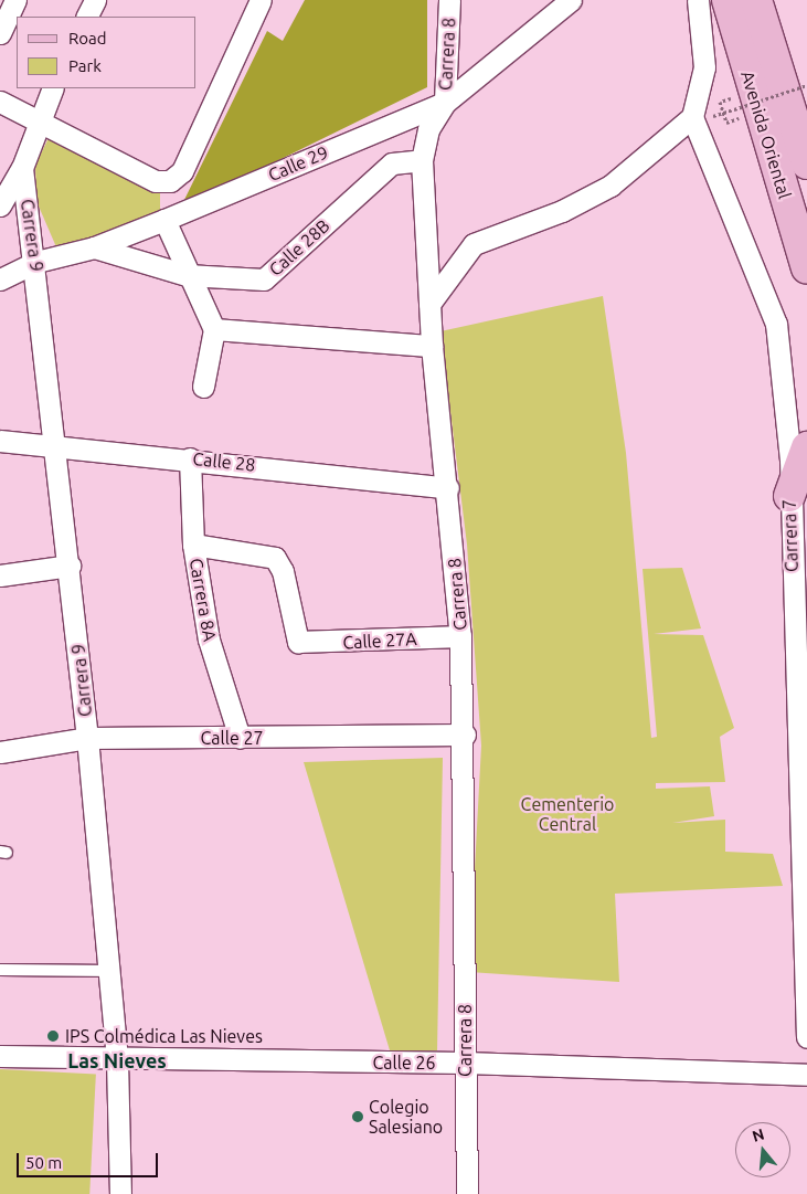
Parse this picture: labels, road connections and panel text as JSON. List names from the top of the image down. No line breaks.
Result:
{"streets":{"main road":["Avenida Oriental"],"street":["Carrera 8","Calle 29","Carrera 9","Calle 28B","Calle 28","Carrera 7","Carrera 8A","Calle 27A","Calle 27","Calle 26"]},"crossings":[["Carrera 8","Calle 29"],["Carrera 8","Calle 28B"],["Carrera 8","Calle 28"],["Carrera 8","Calle 27A"],["Carrera 8","Calle 27"],["Carrera 8","Calle 26"],["Calle 29","Carrera 9"],["Calle 29","Calle 28B"],["Carrera 9","Calle 28"],["Carrera 9","Calle 27"],["Carrera 9","Calle 26"],["Calle 28","Carrera 8A"],["Carrera 8A","Calle 27A"],["Carrera 8A","Calle 27"]],"districts":["Las Nieves"],"parks":["Cementerio Central"],"places":["IPS Colmédica Las Nieves","Colegio Salesiano"],"legend":["Road","Park"],"scale_bar":"50 m","north":"top"}
